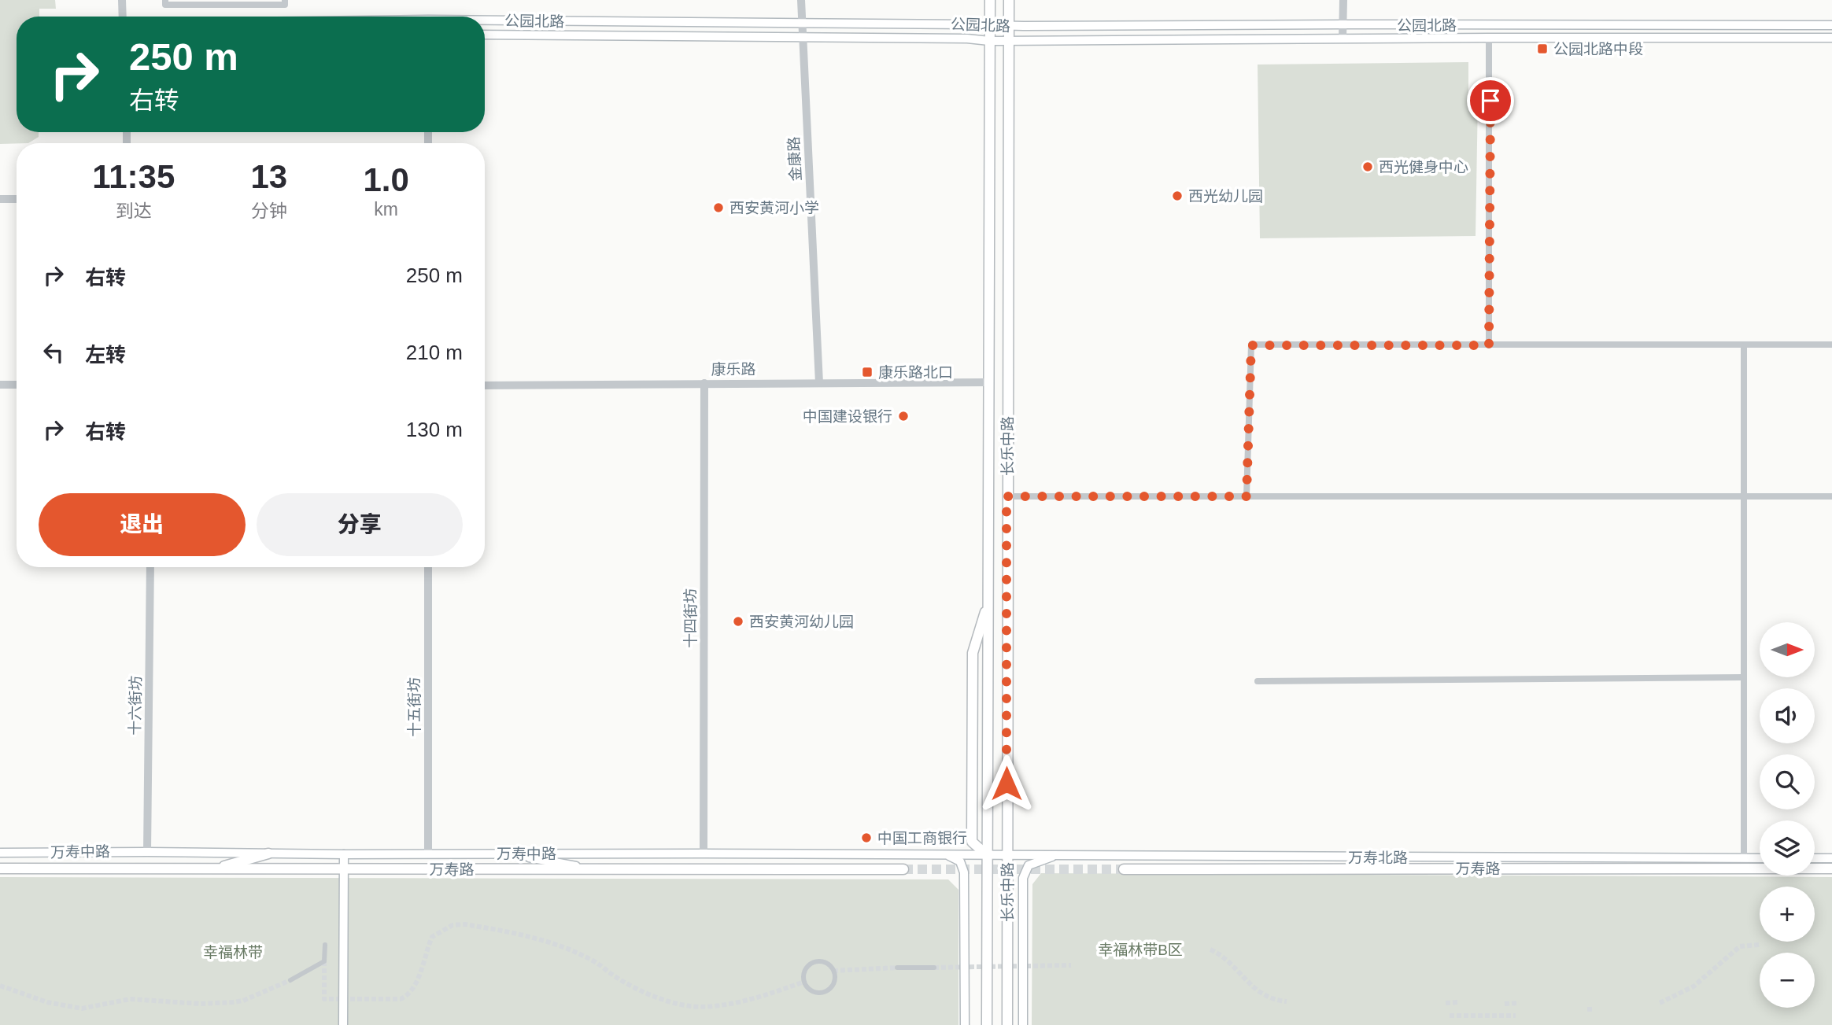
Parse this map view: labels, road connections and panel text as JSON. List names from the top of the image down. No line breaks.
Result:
{"streets":{"main road":["公园北路","长乐中路","万寿中路","万寿北路","万寿路"],"street":["金康路","康乐路","十四街坊","十六街坊","十五街坊"]},"crossings":[["公园北路","金康路"],["公园北路","长乐中路"],["金康路","康乐路"],["康乐路","长乐中路"],["康乐路","十四街坊"],["长乐中路","万寿中路"],["长乐中路","万寿北路"],["十四街坊","万寿中路"],["十六街坊","万寿中路"],["十五街坊","万寿中路"],["万寿中路","万寿北路"]],"parks":["幸福林带B区","幸福林带"],"places":{"transit":["公园北路中段","康乐路北口"],"other":["西光健身中心","西光幼儿园","西安黄河小学","中国建设银行","西安黄河幼儿园","中国工商银行"]},"north":"right","page":{"turn":["250 m","右转"],"eta":["11:35","到达","13","分钟","1.0","km"],"list":[{"name":"右转","value":"250 m"},{"name":"左转","value":"210 m"},{"name":"右转","value":"130 m"}],"buttons":["退出","分享"],"map_buttons":["+","−"]}}
